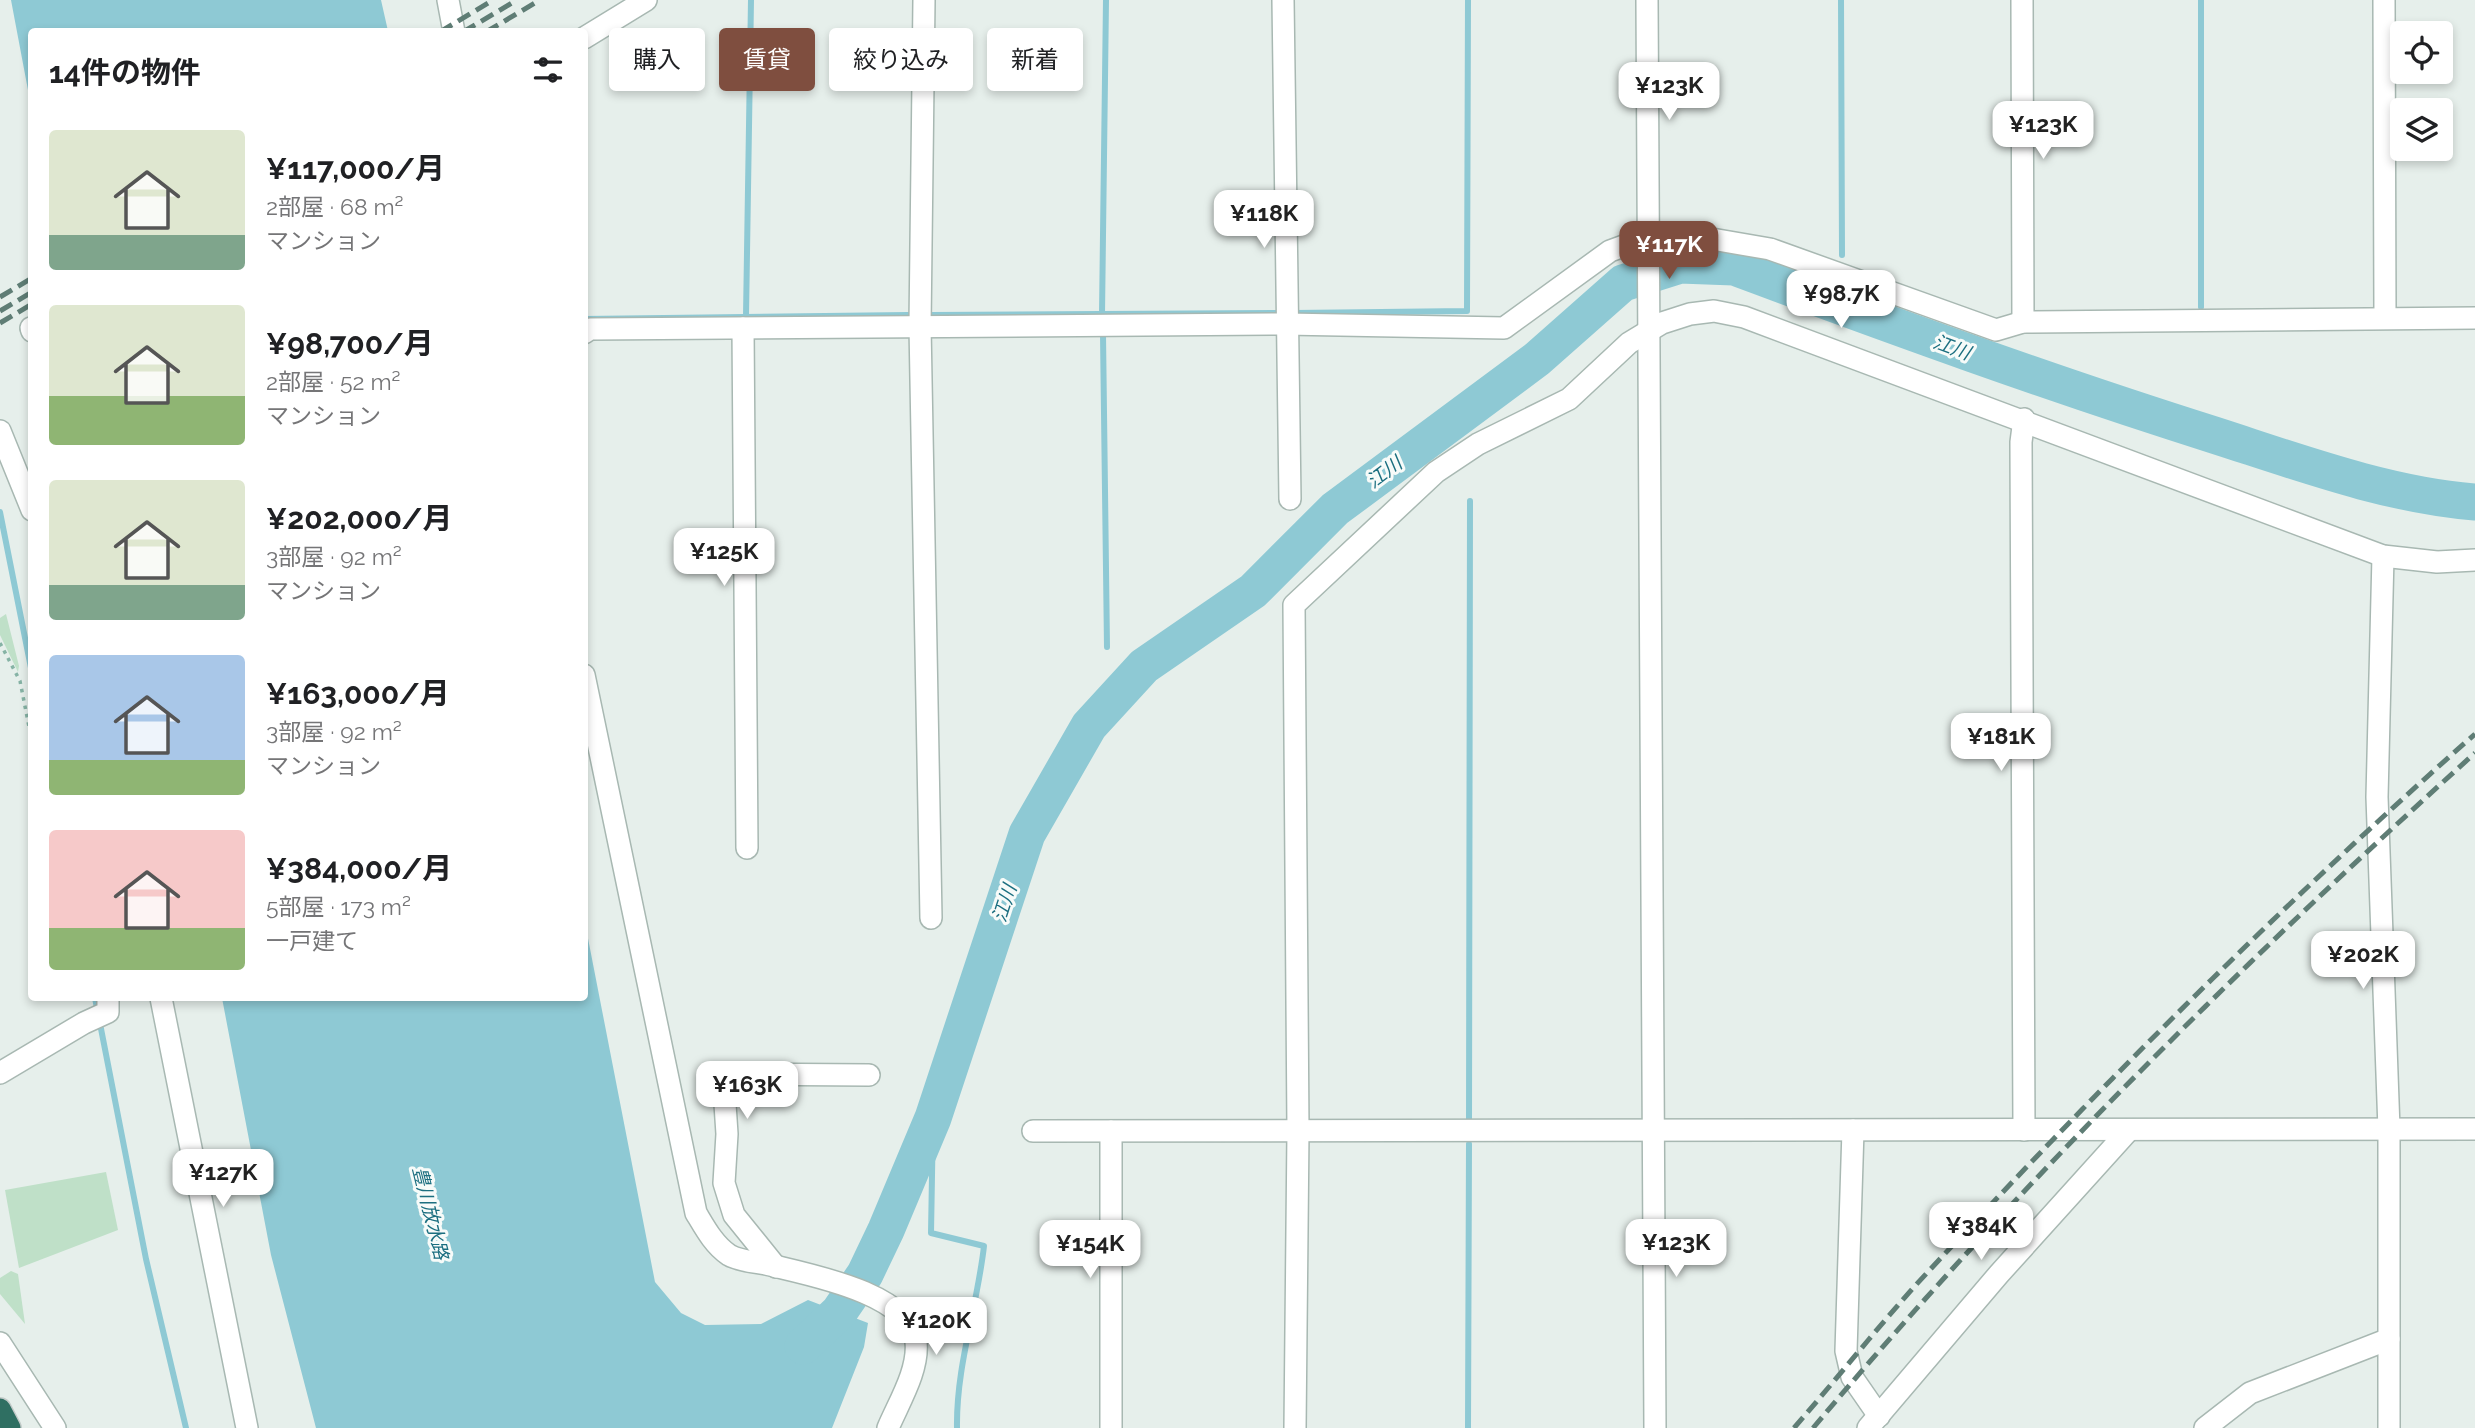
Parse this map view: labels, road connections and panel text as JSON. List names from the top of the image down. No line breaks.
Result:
{"water":["江川","豊川放水路"],"page":{"chip":["購入","賃貸","絞り込み","新着"],"heading":"14件の物件","price":["¥123K","¥123K","¥118K","¥117K","¥98.7K","¥125K","¥181K","¥202K","¥163K","¥127K","¥384K","¥123K","¥154K","¥120K"],"list":[{"name":"¥117,000/月","note":"2部屋 · 68 m² · マンション"},{"name":"¥98,700/月","note":"2部屋 · 52 m² · マンション"},{"name":"¥202,000/月","note":"3部屋 · 92 m² · マンション"},{"name":"¥163,000/月","note":"3部屋 · 92 m² · マンション"},{"name":"¥384,000/月","note":"5部屋 · 173 m² · 一戸建て"}]}}
